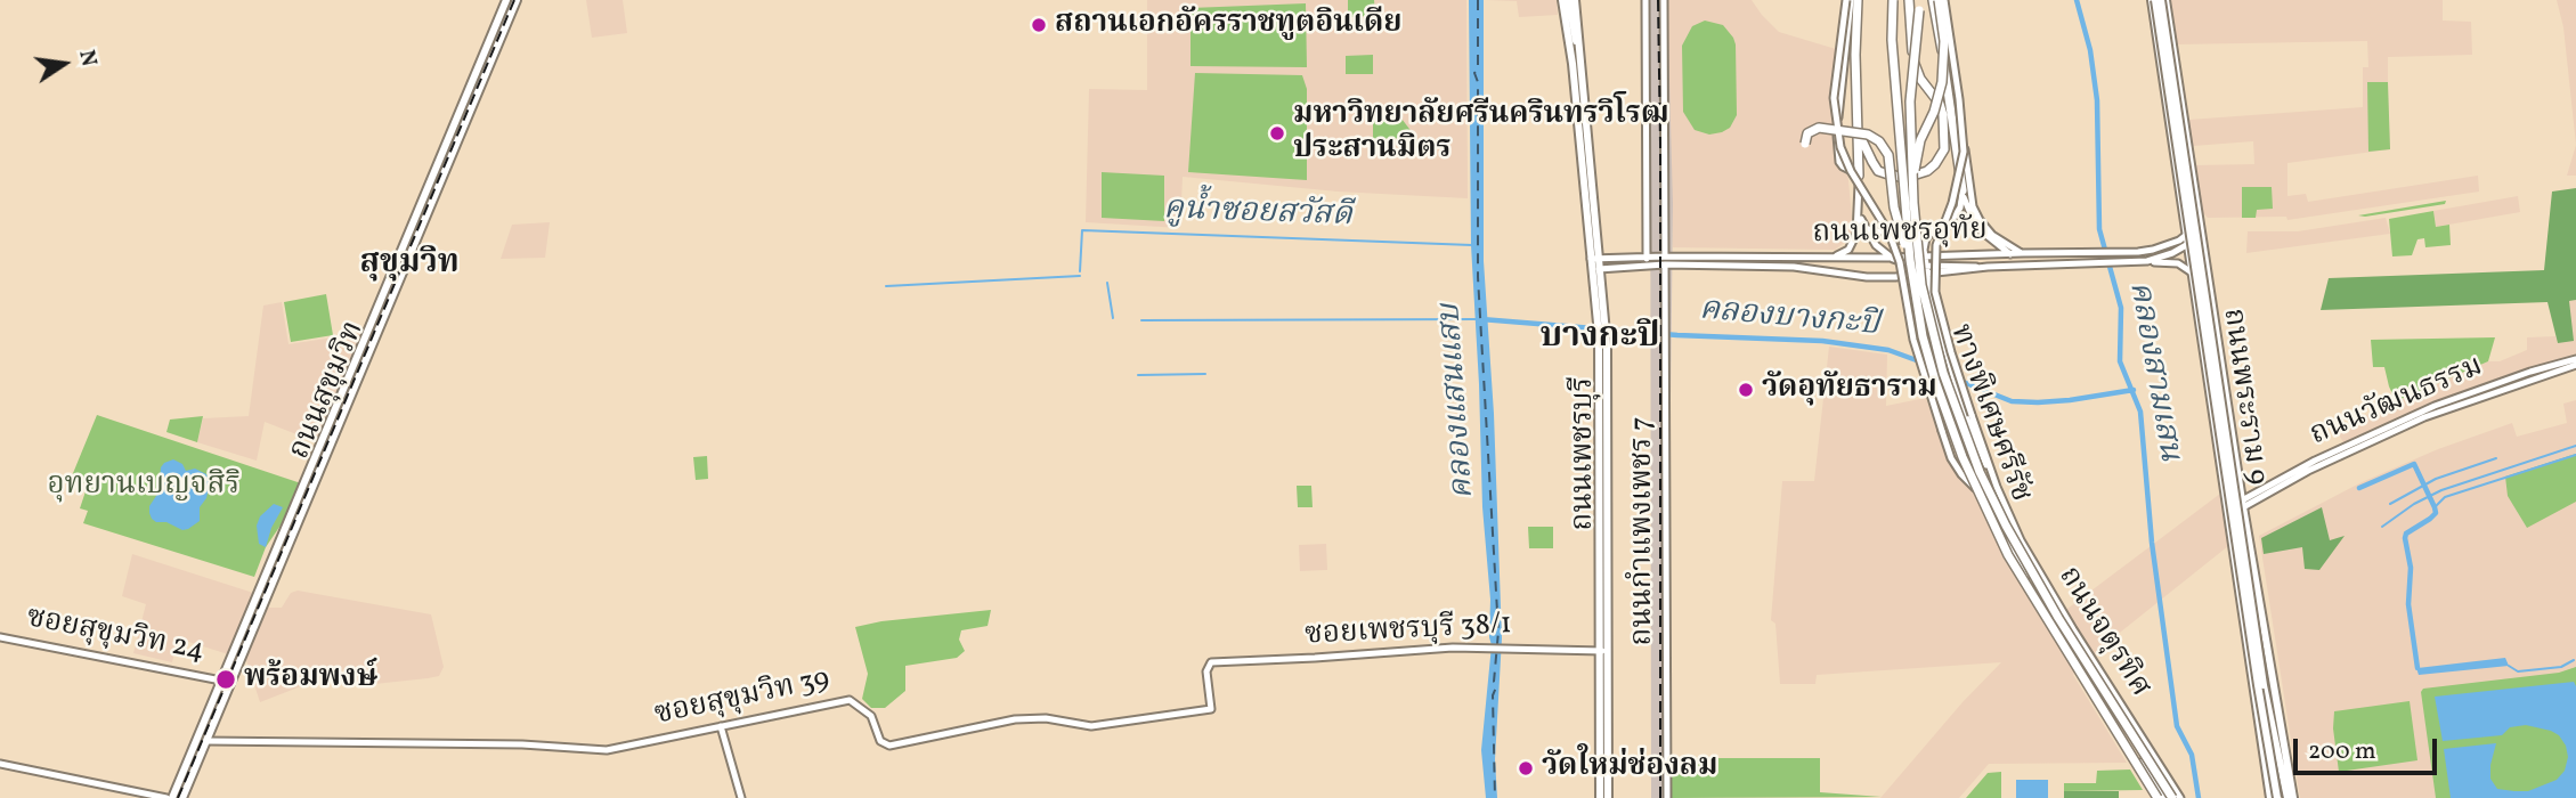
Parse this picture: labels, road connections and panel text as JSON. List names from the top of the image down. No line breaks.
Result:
{"streets":{"highway":["ทางพิเศษศรีรัช"],"main road":["ถนนเพชรอุทัย","ถนนสุขุมวิท","ถนนพระราม 9","ถนนวัฒนธรรม","ถนนเพชรบุรี","ถนนกำแพงเพชร 7","ซอยเพชรบุรี 38/1","ถนนจตุรทิศ","ซอยสุขุมวิท 24","ซอยสุขุมวิท 39"]},"crossings":[["ถนนเพชรอุทัย","ถนนพระราม 9"],["ถนนเพชรอุทัย","ทางพิเศษศรีรัช"],["ถนนเพชรอุทัย","ถนนเพชรบุรี"],["ถนนเพชรอุทัย","ถนนกำแพงเพชร 7"],["ถนนเพชรอุทัย","ถนนจตุรทิศ"],["ถนนสุขุมวิท","ซอยสุขุมวิท 24"],["ถนนสุขุมวิท","ซอยสุขุมวิท 39"],["ถนนพระราม 9","ถนนวัฒนธรรม"],["ทางพิเศษศรีรัช","ถนนจตุรทิศ"],["ถนนเพชรบุรี","ซอยเพชรบุรี 38/1"],["ซอยเพชรบุรี 38/1","ซอยสุขุมวิท 39"]],"districts":["สุขุมวิท","บางกะปิ"],"water":["คูน้ำซอยสวัสดี","คลองบางกะปิ","คลองสามเสน","คลองแสนแสบ"],"parks":["อุทยานเบญจสิริ"],"places":["สถานเอกอัครราชทูตอินเดีย","มหาวิทยาลัยศรีนครินทรวิโรฒ ประสานมิตร","วัดอุทัยธาราม","พร้อมพงษ์","วัดใหม่ช่องลม"],"scale_bar":"200 m","north":"right"}
